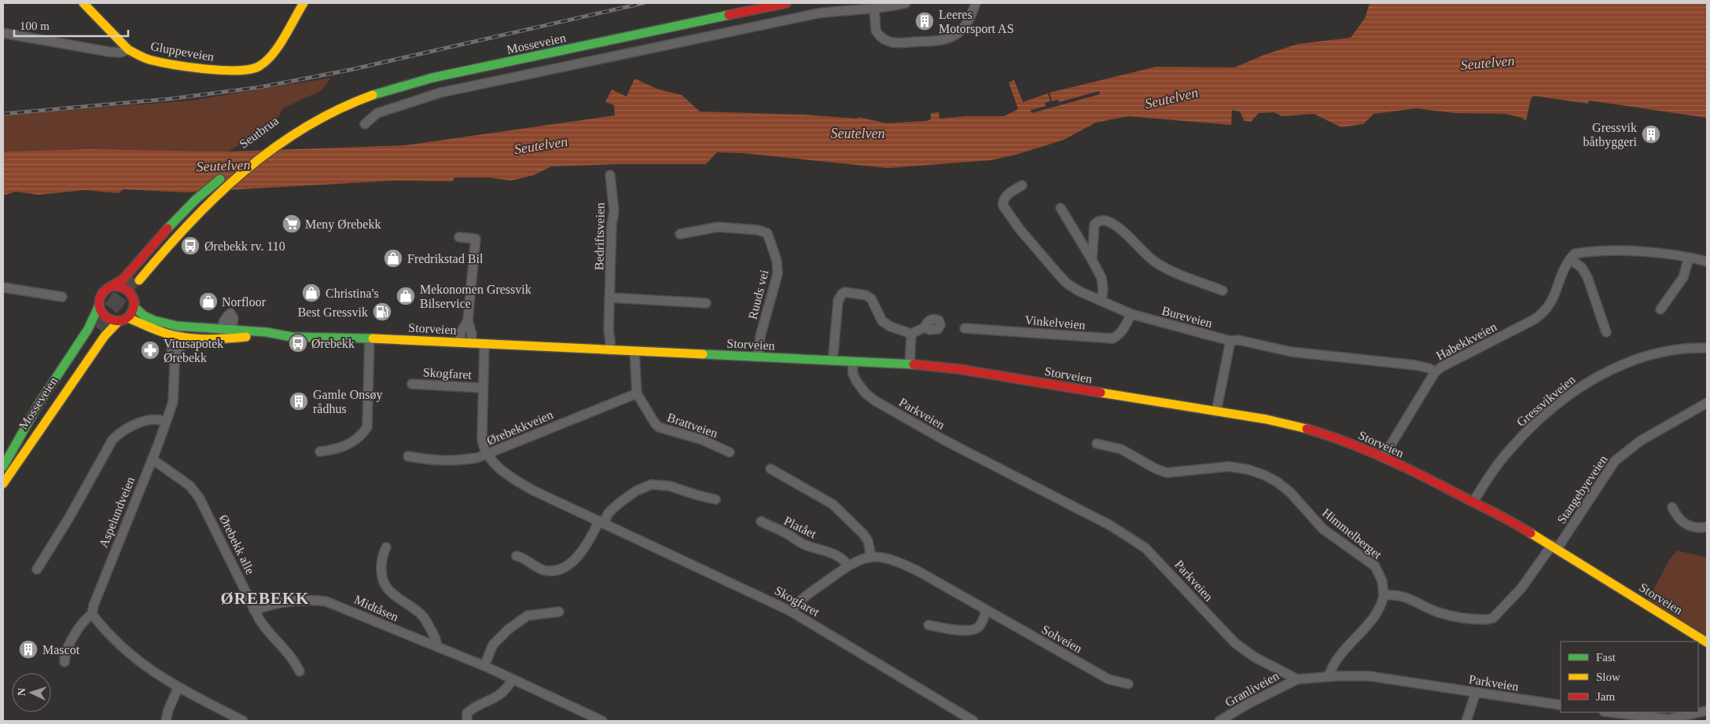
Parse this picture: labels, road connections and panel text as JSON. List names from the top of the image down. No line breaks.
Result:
{"streets":{"main road":["Mosseveien","Gluppeveien","Seutbrua","Storveien"],"street":["Bedriftsveien","Ruuds vei","Bureveien","Vinkelveien","Habekkveien","Skogfaret","Gressvikveien","Parkveien","Brattveien","Ørebekkveien","Stangebyeveien","Aspelundveien","Platået","Himmelberget","Ørebekk alle","Midtåsen","Solveien","Granliveien"]},"crossings":[["Mosseveien","Seutbrua"],["Bedriftsveien","Storveien"],["Ruuds vei","Storveien"],["Bureveien","Vinkelveien"],["Bureveien","Habekkveien"],["Storveien","Habekkveien"],["Storveien","Skogfaret"],["Storveien","Gressvikveien"],["Storveien","Parkveien"],["Storveien","Brattveien"],["Storveien","Stangebyeveien"],["Storveien","Aspelundveien"],["Skogfaret","Ørebekkveien"],["Skogfaret","Solveien"],["Parkveien","Granliveien"],["Brattveien","Ørebekkveien"],["Stangebyeveien","Himmelberget"],["Aspelundveien","Ørebekk alle"],["Platået","Solveien"],["Ørebekk alle","Midtåsen"]],"districts":["ØREBEKK"],"water":["Seutelven"],"places":{"building":["Leeres Motorsport AS","Gressvik båtbyggeri","Gamle Onsøy rådhus","Mascot"],"supermarket":["Meny Ørebekk"],"bus stop":["Ørebekk rv. 110","Ørebekk"],"shop":["Fredrikstad Bil","Christina's","Mekonomen Gressvik Bilservice","Norfloor"],"fuel station":["Best Gressvik"],"pharmacy":["Vitusapotek Ørebekk"]},"legend":["Fast","Slow","Jam"],"scale_bar":"100 m","north":"left"}
